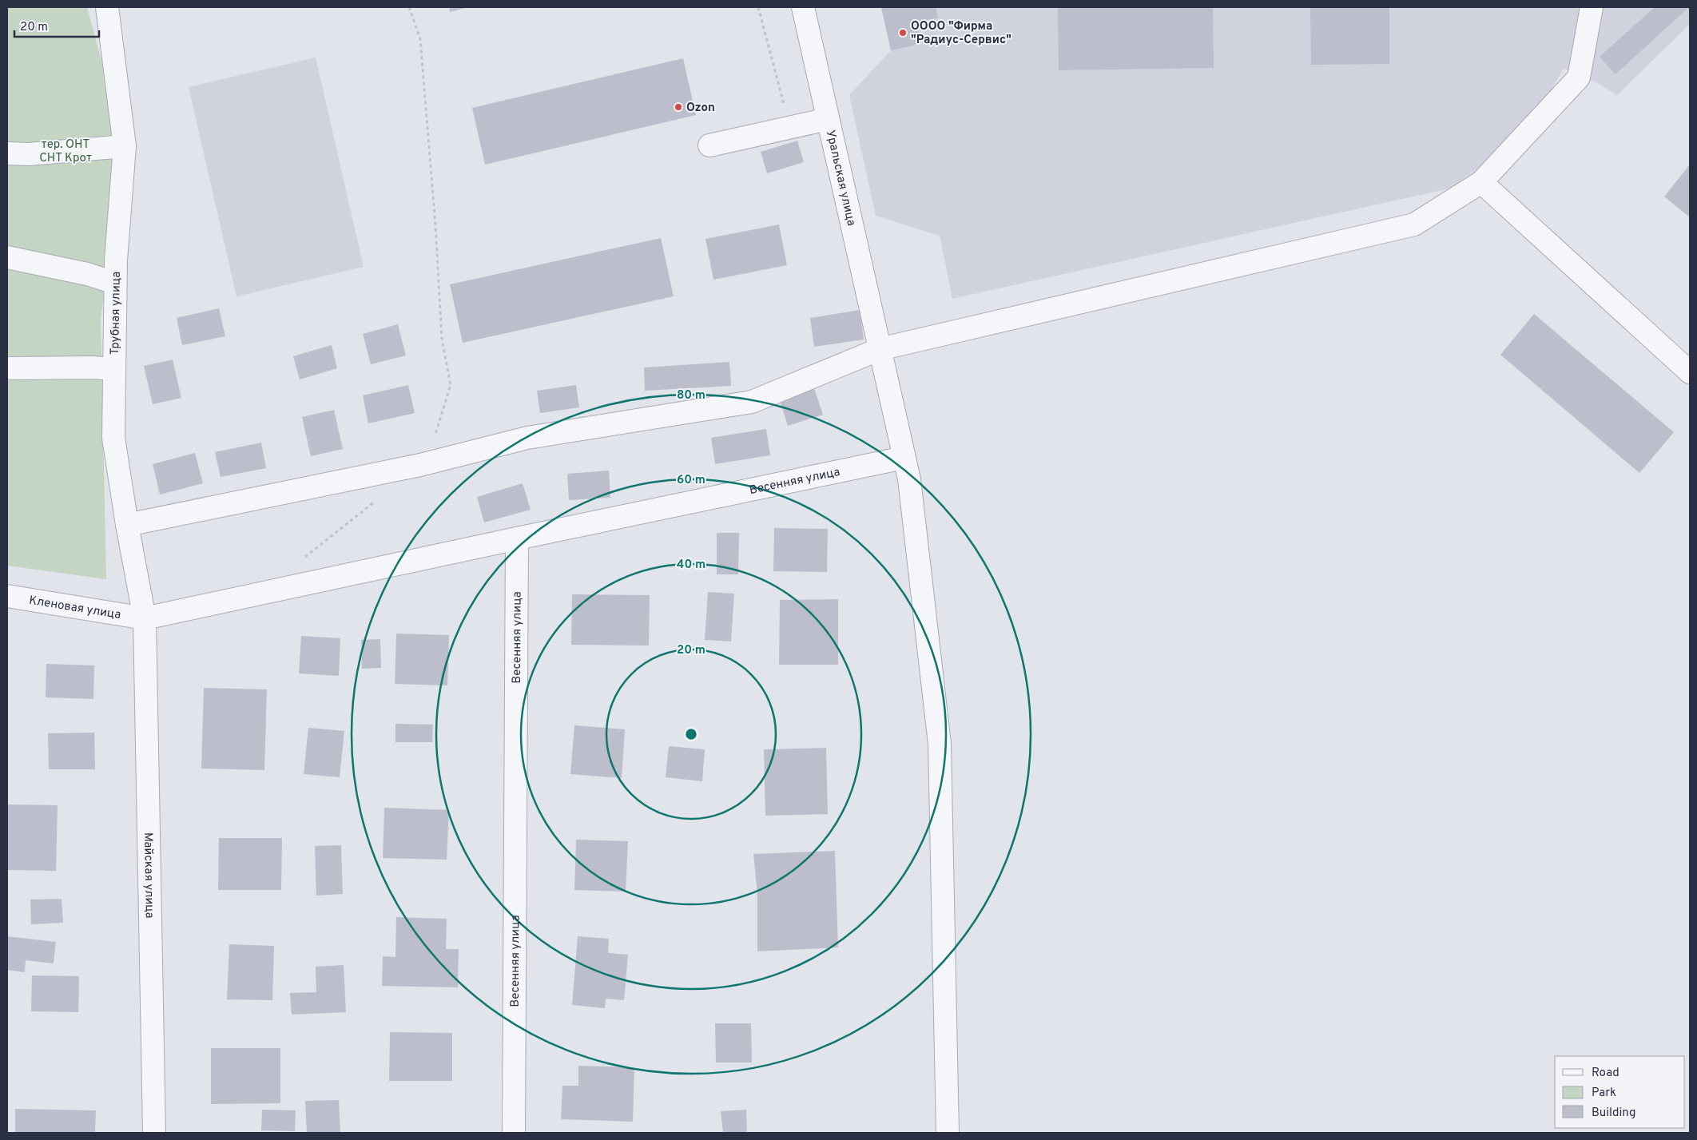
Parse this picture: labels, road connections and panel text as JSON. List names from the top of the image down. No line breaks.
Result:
{"streets":{"street":["Уральская улица","Трубная улица","Весенняя улица","Кленовая улица","Майская улица"]},"crossings":[["Уральская улица","Весенняя улица"],["Трубная улица","Кленовая улица"],["Трубная улица","Майская улица"],["Кленовая улица","Майская улица"]],"parks":["тер. ОНТ СНТ Крот"],"places":["ОООО \"Фирма \"Радиус-Сервис\"","Ozon"],"legend":["Road","Park","Building"],"scale_bar":"20 m","rings":["80 m","60 m","40 m","20 m"]}
